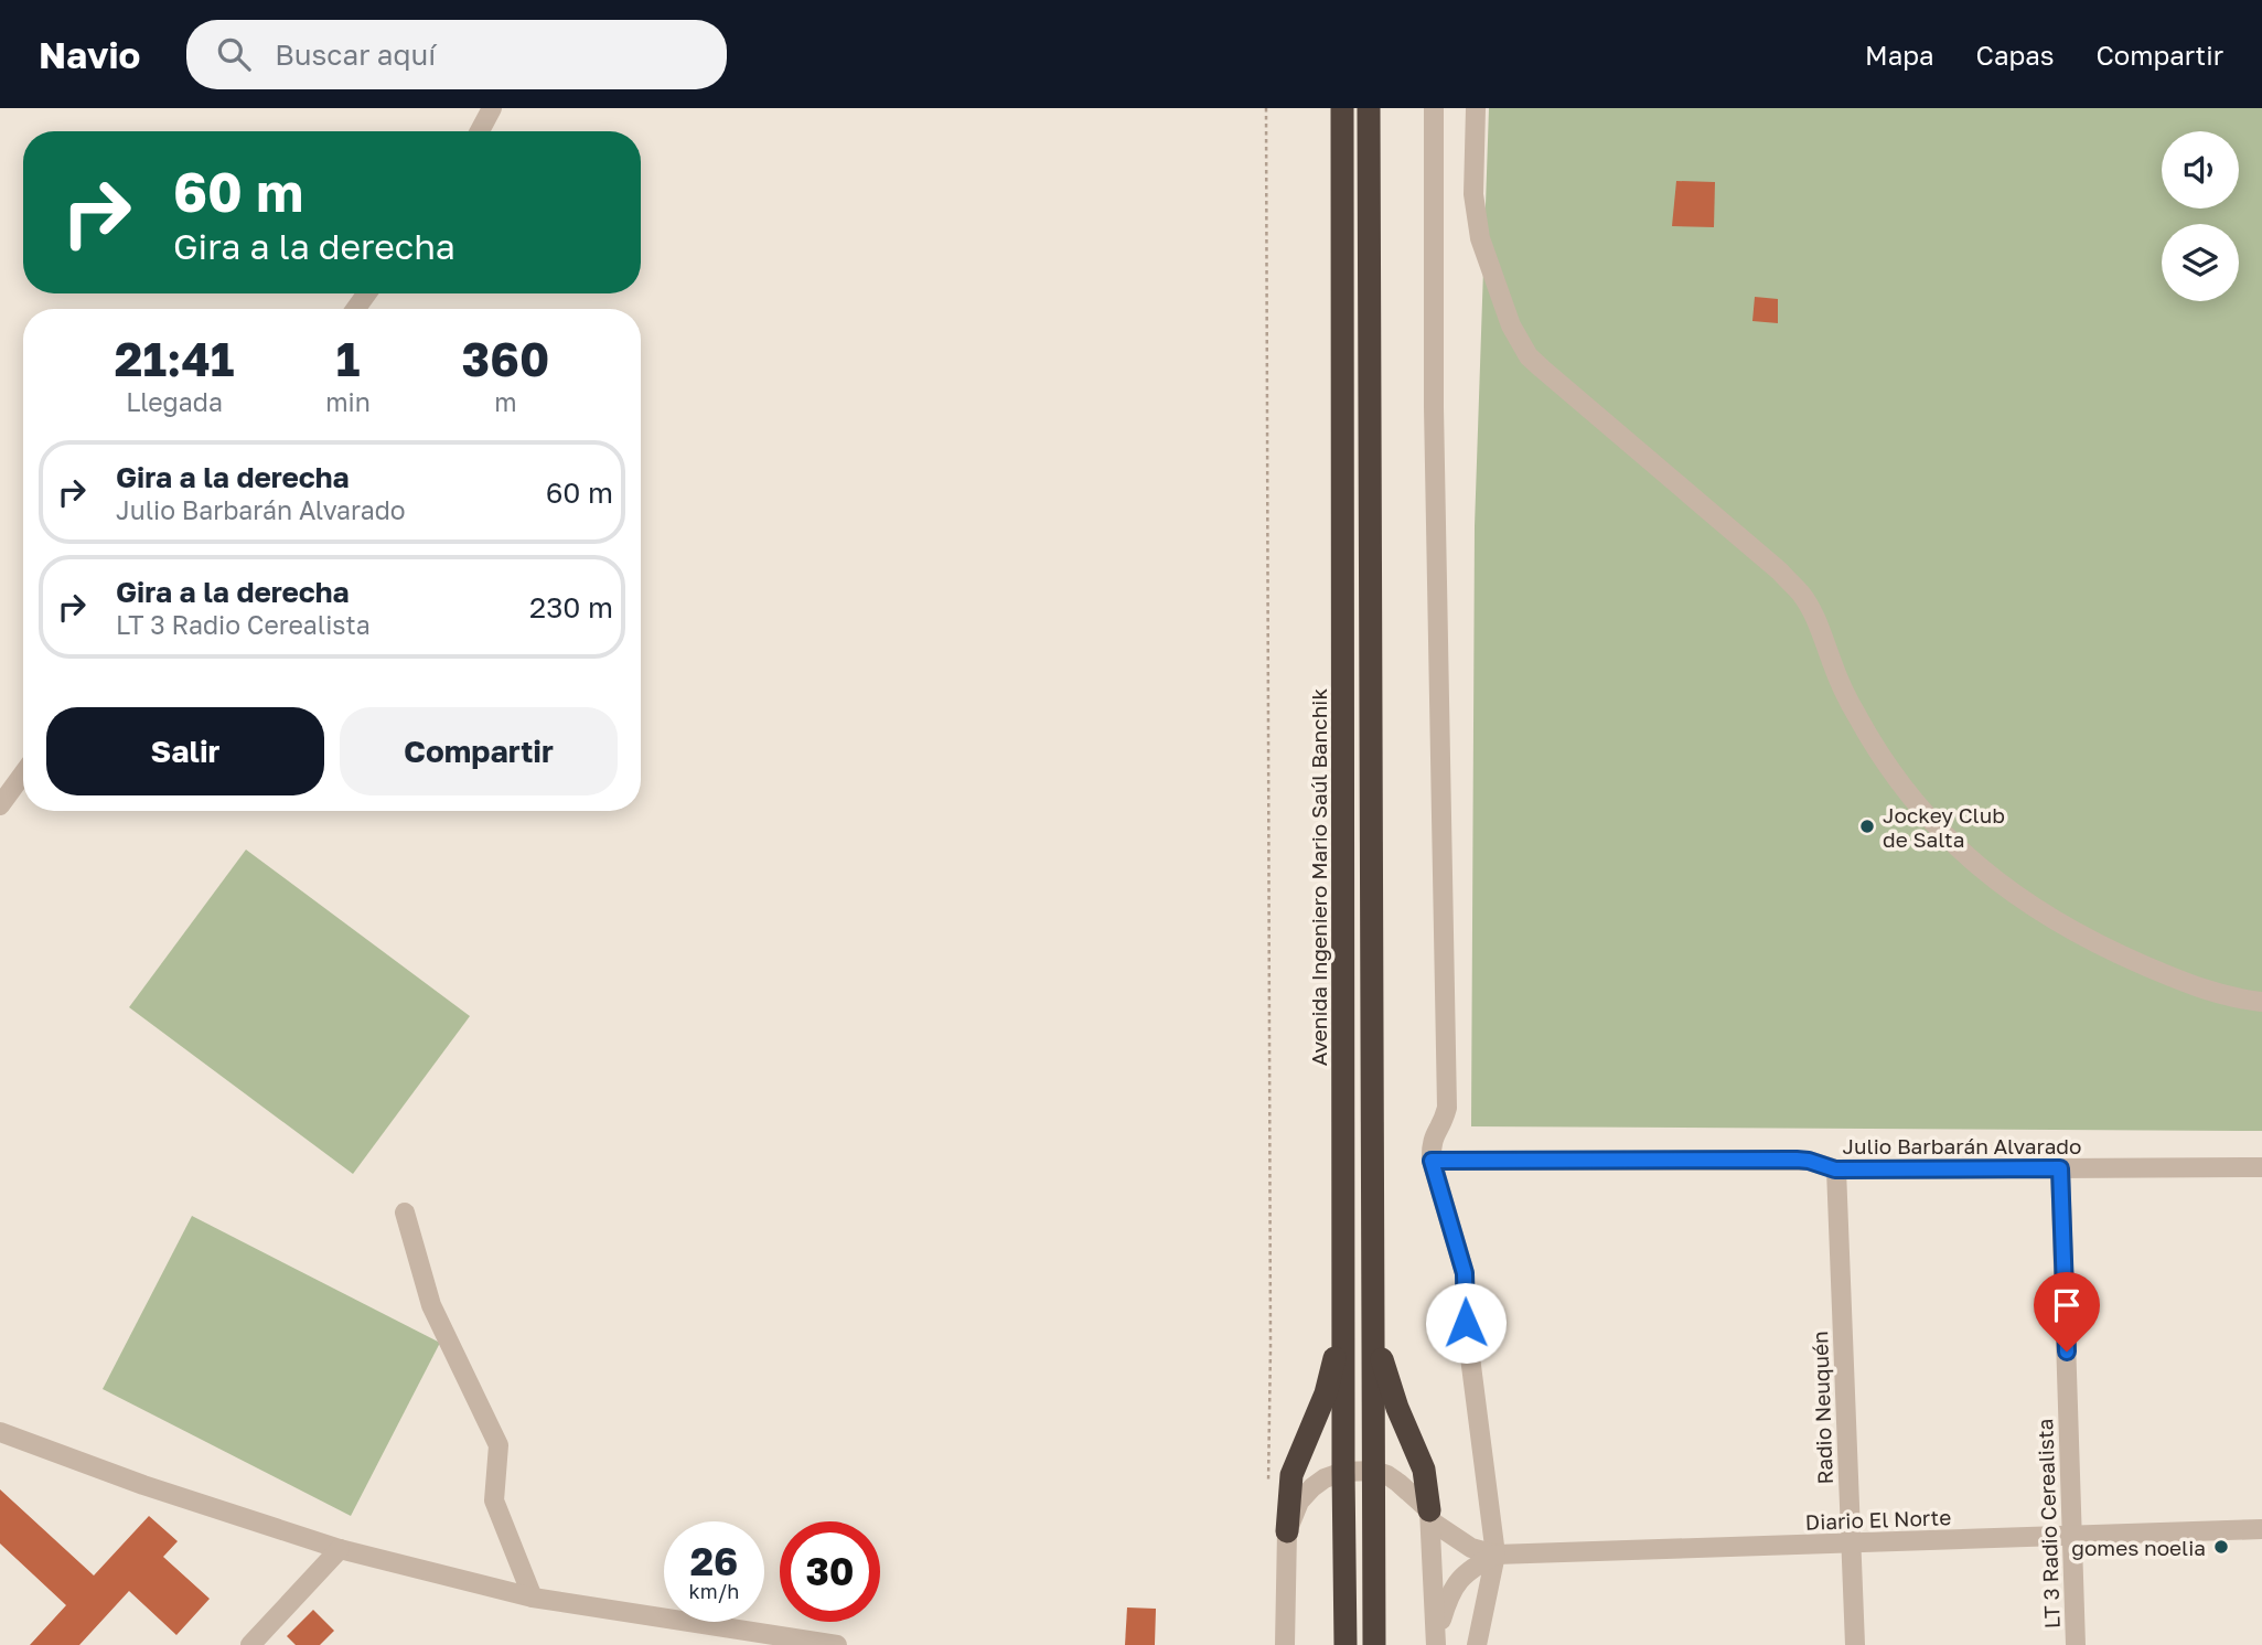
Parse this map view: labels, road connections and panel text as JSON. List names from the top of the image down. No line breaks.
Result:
{"streets":{"highway":["Avenida Ingeniero Mario Saúl Banchik"],"street":["Julio Barbarán Alvarado","Radio Neuquén","Diario El Norte","LT 3 Radio Cerealista"]},"crossings":[["Julio Barbarán Alvarado","Radio Neuquén"],["Julio Barbarán Alvarado","LT 3 Radio Cerealista"],["Radio Neuquén","Diario El Norte"],["Diario El Norte","LT 3 Radio Cerealista"]],"places":["Jockey Club de Salta","gomes noelia"],"page":{"header":"Navio","search":"Buscar aquí","nav":["Mapa","Capas","Compartir"],"turn":["60 m","Gira a la derecha"],"eta":["21:41","Llegada","1","min","360","m"],"list":[{"name":"Gira a la derecha","note":"Julio Barbarán Alvarado","value":"60 m"},{"name":"Gira a la derecha","note":"LT 3 Radio Cerealista","value":"230 m"}],"buttons":["Salir","Compartir"],"speed":"26 km/h","limit":"30"}}
